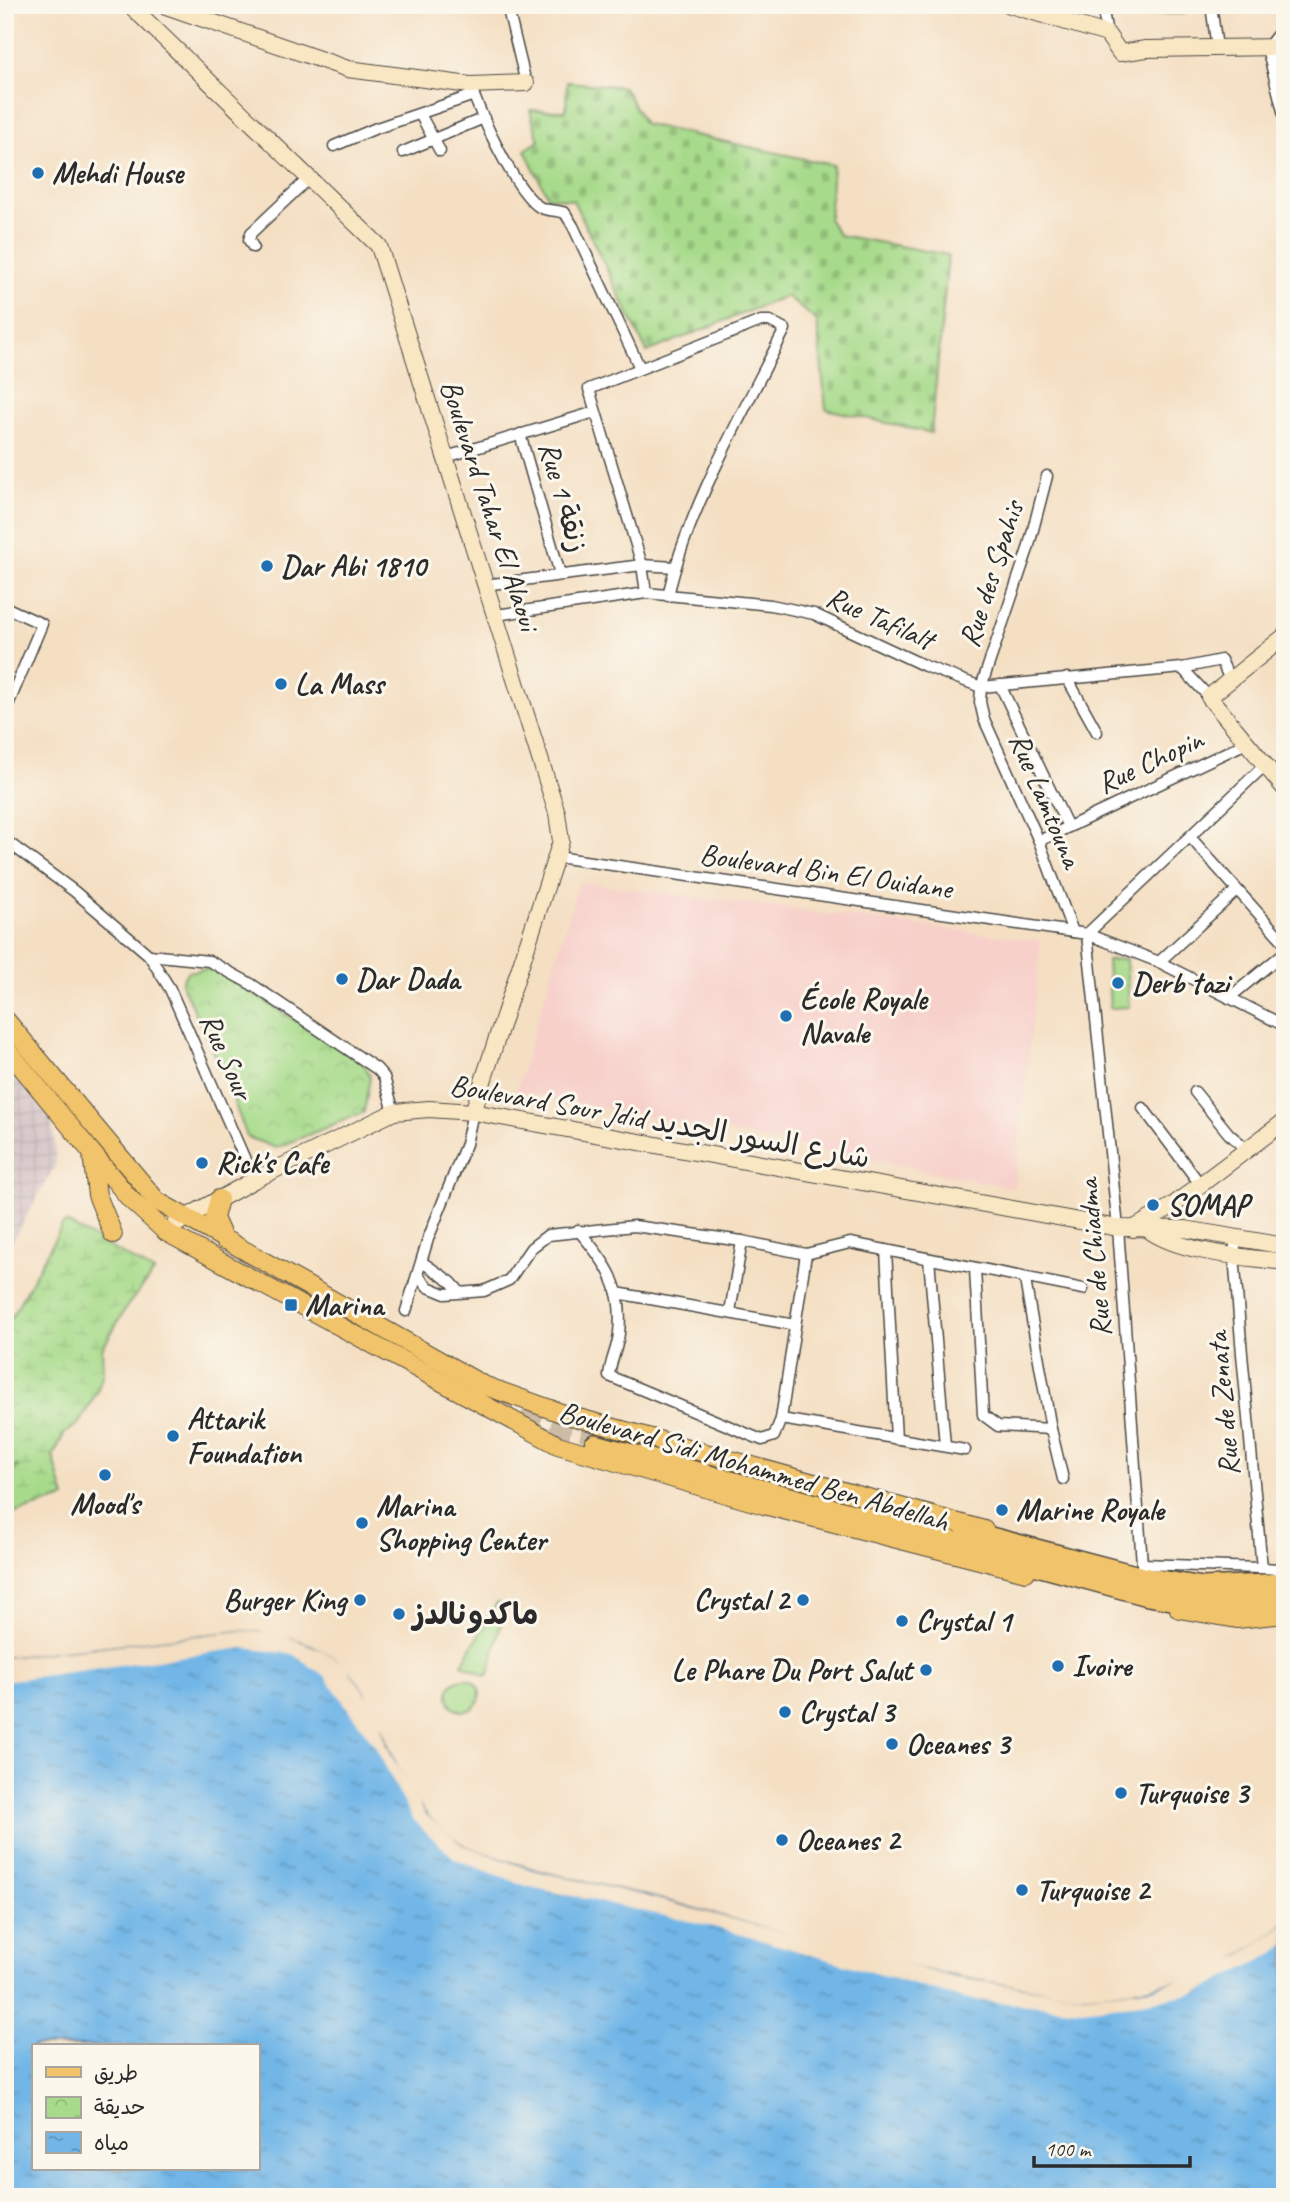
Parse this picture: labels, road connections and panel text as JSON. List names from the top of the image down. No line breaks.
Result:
{"streets":{"highway":["Boulevard Sidi Mohammed Ben Abdellah"],"street":["Rue 1 زنقة","Boulevard Tahar El Alaoui","Rue des Spahis","Rue Tafilalt","Rue Chopin","Rue Lamtouna","Boulevard Bin El Ouidane","Rue Sour","Boulevard Sour Jdid شارع السور الجديد","Rue de Chiadma","Rue de Zenata"]},"crossings":[["Boulevard Tahar El Alaoui","Rue Tafilalt"],["Boulevard Tahar El Alaoui","Boulevard Bin El Ouidane"],["Boulevard Tahar El Alaoui","Boulevard Sour Jdid شارع السور الجديد"],["Rue des Spahis","Rue Tafilalt"],["Rue des Spahis","Rue Lamtouna"],["Rue Tafilalt","Rue Lamtouna"],["Rue Chopin","Rue Lamtouna"],["Rue Lamtouna","Boulevard Bin El Ouidane"],["Boulevard Bin El Ouidane","Rue de Chiadma"],["Rue Sour","Boulevard Sour Jdid شارع السور الجديد"],["Boulevard Sour Jdid شارع السور الجديد","Rue de Chiadma"],["Boulevard Sour Jdid شارع السور الجديد","Rue de Zenata"],["Boulevard Sour Jdid شارع السور الجديد","Boulevard Sidi Mohammed Ben Abdellah"],["Rue de Chiadma","Boulevard Sidi Mohammed Ben Abdellah"],["Rue de Zenata","Boulevard Sidi Mohammed Ben Abdellah"]],"places":{"other":["Mehdi House","Dar Abi 1810","La Mass","Dar Dada","Derb tazi","École Royale Navale","Rick's Cafe","SOMAP","Attarik Foundation","Mood's","Marine Royale","Marina Shopping Center","Burger King","Crystal 2","ماكدونالدز","Crystal 1","Ivoire","Le Phare Du Port Salut","Crystal 3","Oceanes 3","Turquoise 3","Oceanes 2","Turquoise 2"],"transit":["Marina"]},"legend":["طريق","حديقة","مياه"],"scale_bar":"100 m"}
